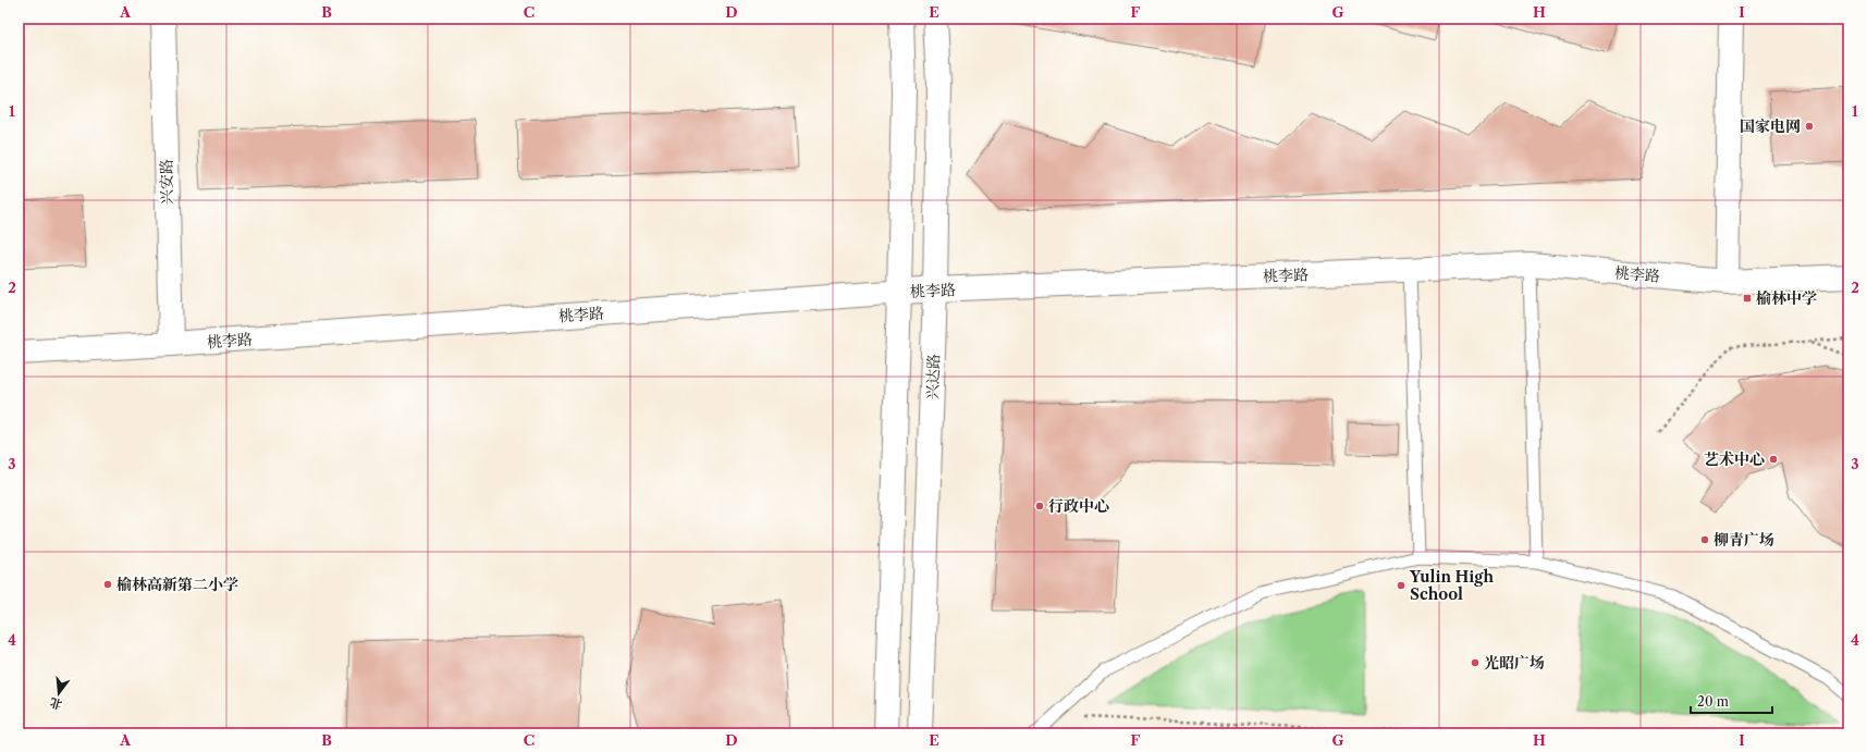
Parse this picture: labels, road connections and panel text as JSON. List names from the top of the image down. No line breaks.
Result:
{"streets":{"main road":["兴安路","桃李路","兴达路"]},"crossings":[["兴安路","桃李路"],["桃李路","兴达路"]],"places":{"other":["国家电网","艺术中心","行政中心","柳青广场","榆林高新第二小学","Yulin High School","光昭广场"],"transit":["榆林中学"]},"scale_bar":"20 m","north":"bottom","grid":{"columns":["A","B","C","D","E","F","G","H","I"],"rows":["1","2","3","4"]}}
